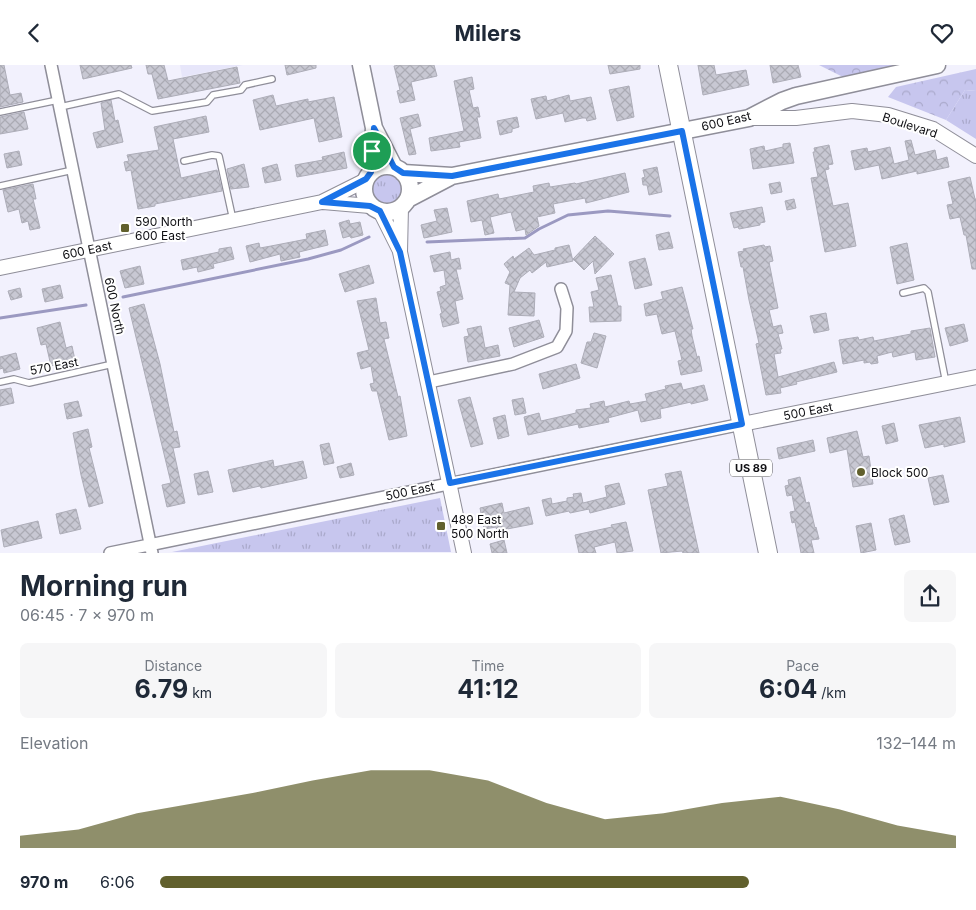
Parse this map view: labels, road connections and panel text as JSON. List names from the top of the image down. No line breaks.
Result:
{"streets":{"main road":["600 East","US 89"],"street":["Boulevard","600 North","500 East"],"lane":["570 East"]},"crossings":[["600 East","Boulevard"],["600 East","600 North"],["600 East","US 89"],["600 North","570 East"],["600 North","500 East"],["500 East","US 89"]],"places":{"transit":["590 North 600 East","489 East 500 North"],"other":["Block 500"]},"page":{"header":"Milers","heading":["Morning run","06:45 · 7 × 970 m"],"stats":[["Distance","6.79 km"],["Time","41:12"],["Pace","6:04 /km"]],"chart":["Elevation","132–144 m"],"list":[{"name":"970 m","note":"6:06"}]}}
